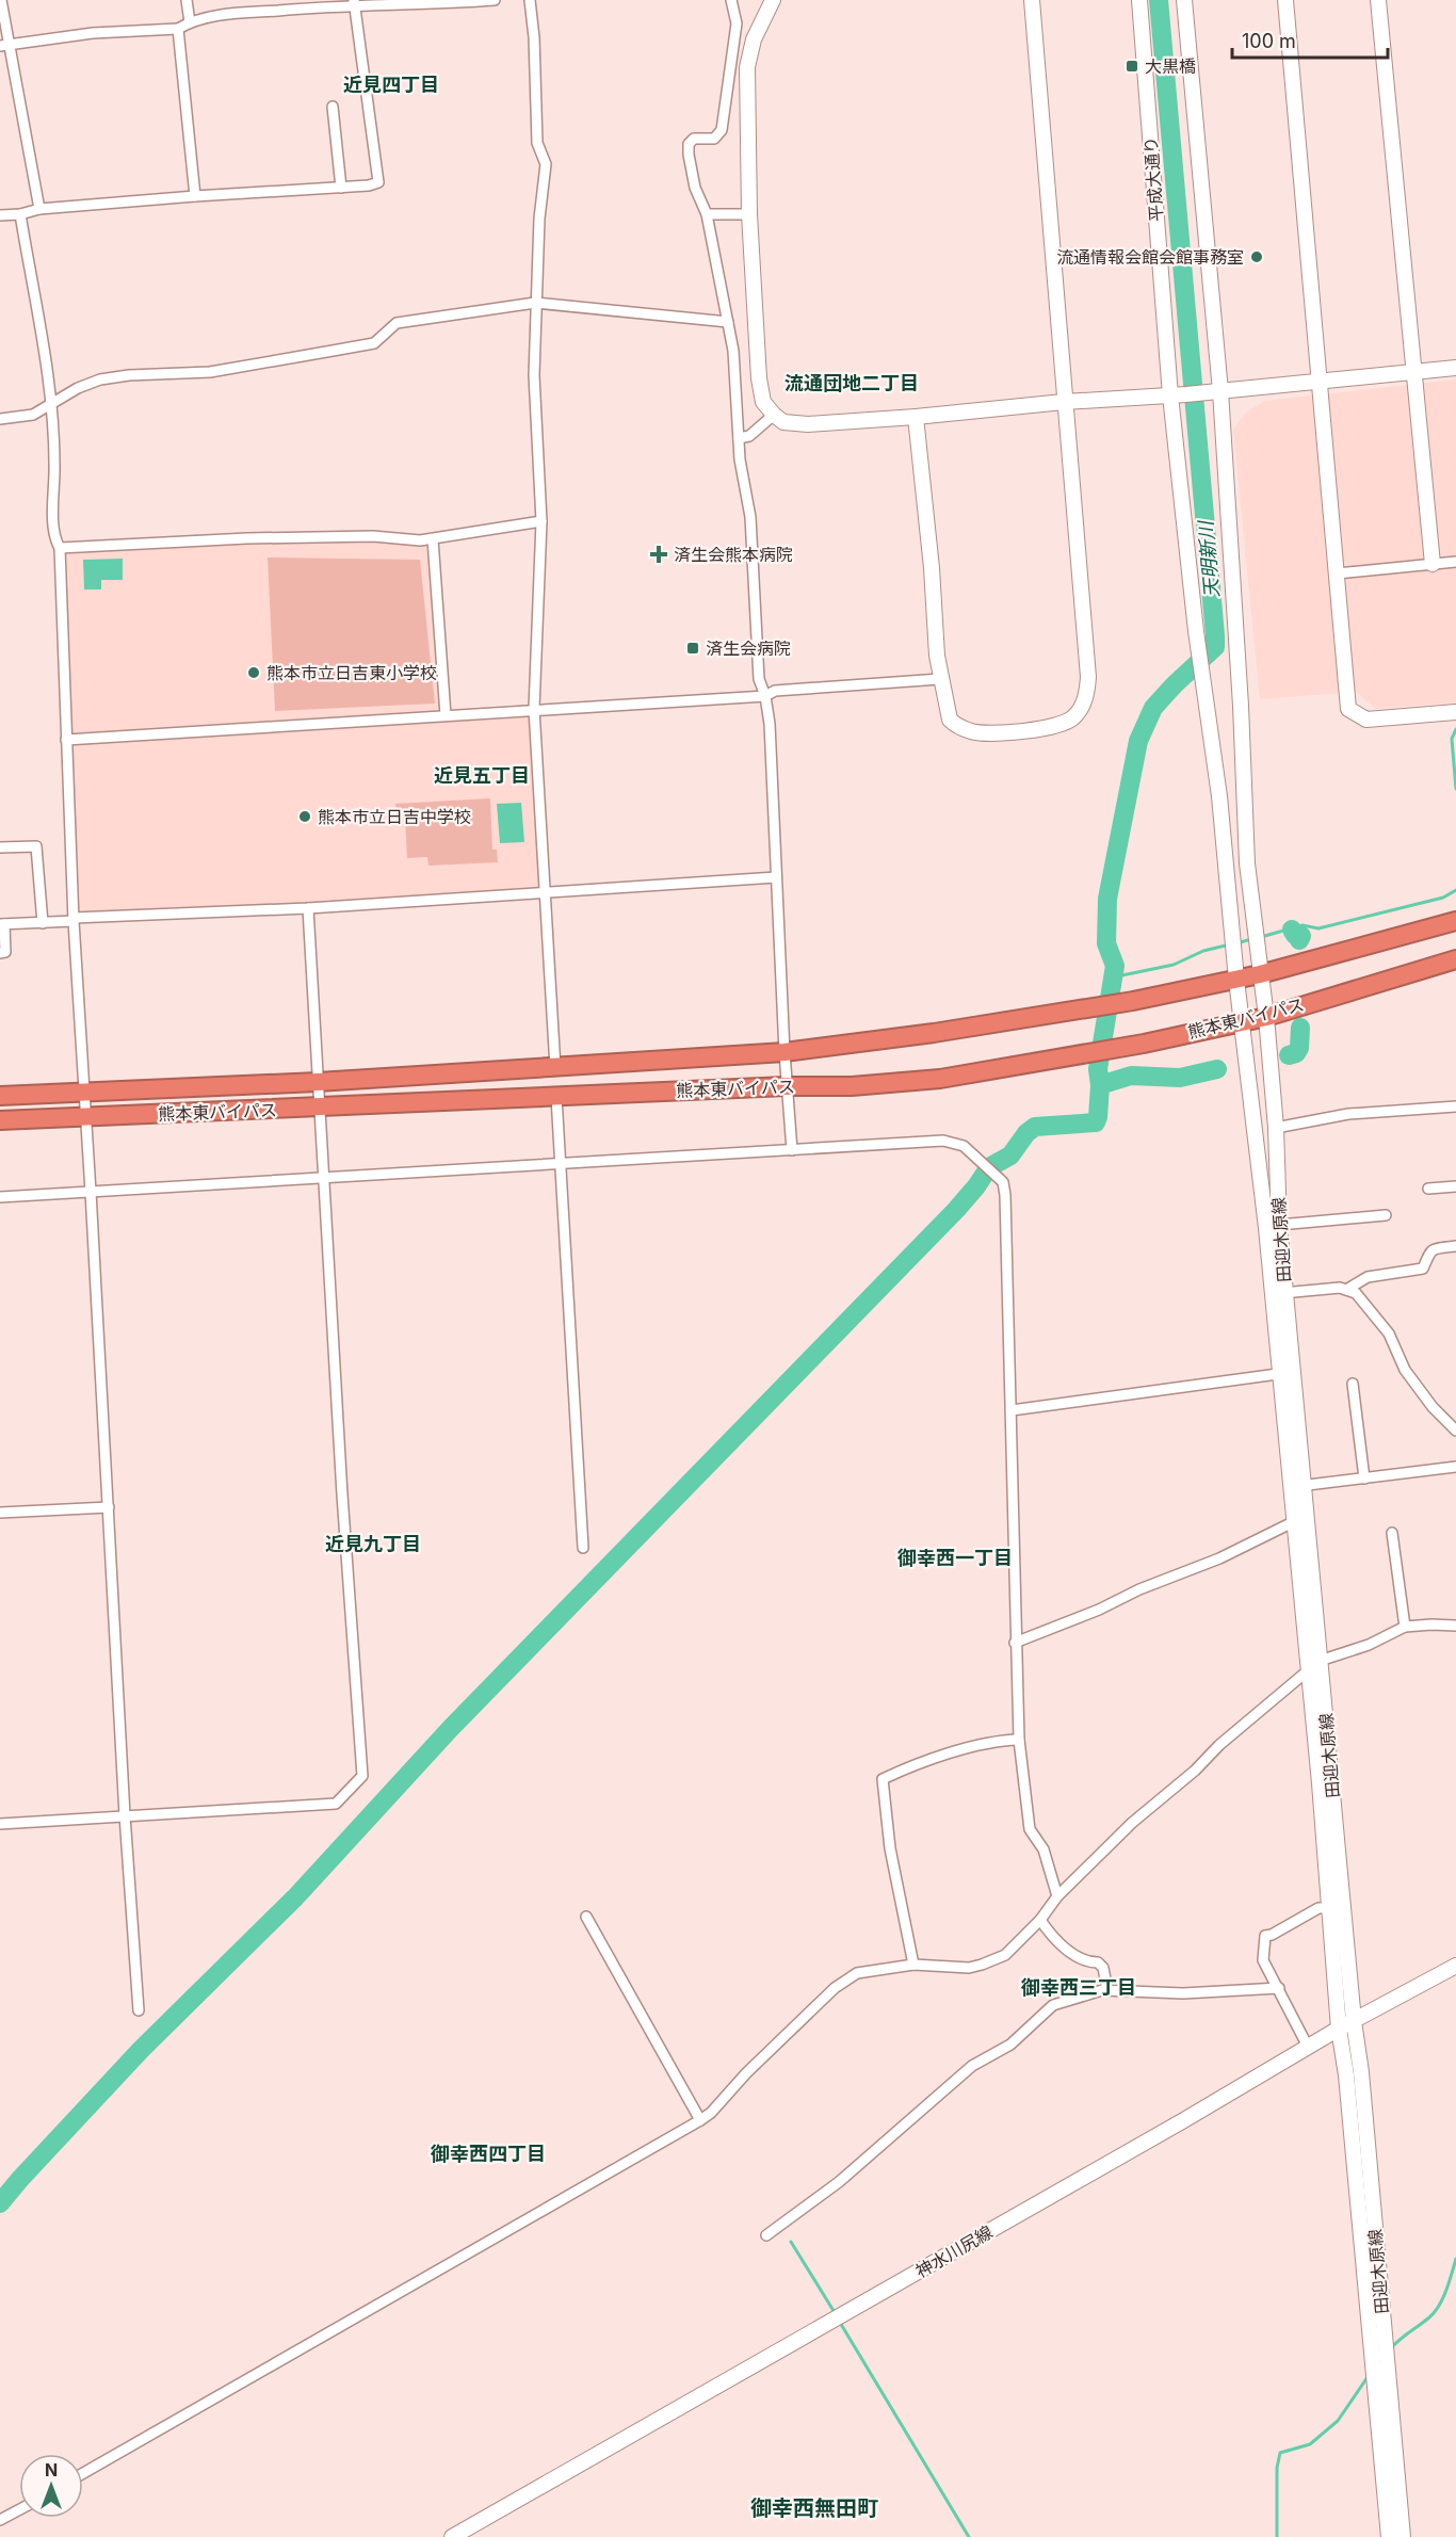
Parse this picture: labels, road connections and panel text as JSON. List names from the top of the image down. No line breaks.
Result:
{"streets":{"highway":["熊本東バイパス"],"street":["平成大通り","田迎木原線","神水川尻線"]},"crossings":[["平成大通り","田迎木原線"],["熊本東バイパス","田迎木原線"],["田迎木原線","神水川尻線"]],"districts":["近見四丁目","流通団地二丁目","近見五丁目","近見九丁目","御幸西一丁目","御幸西三丁目","御幸西四丁目","御幸西無田町"],"water":["天明新川"],"places":{"transit":["大黒橋","済生会病院"],"other":["流通情報会館会館事務室","熊本市立日吉東小学校","熊本市立日吉中学校"],"health":["済生会熊本病院"]},"scale_bar":"100 m","north":"top"}
